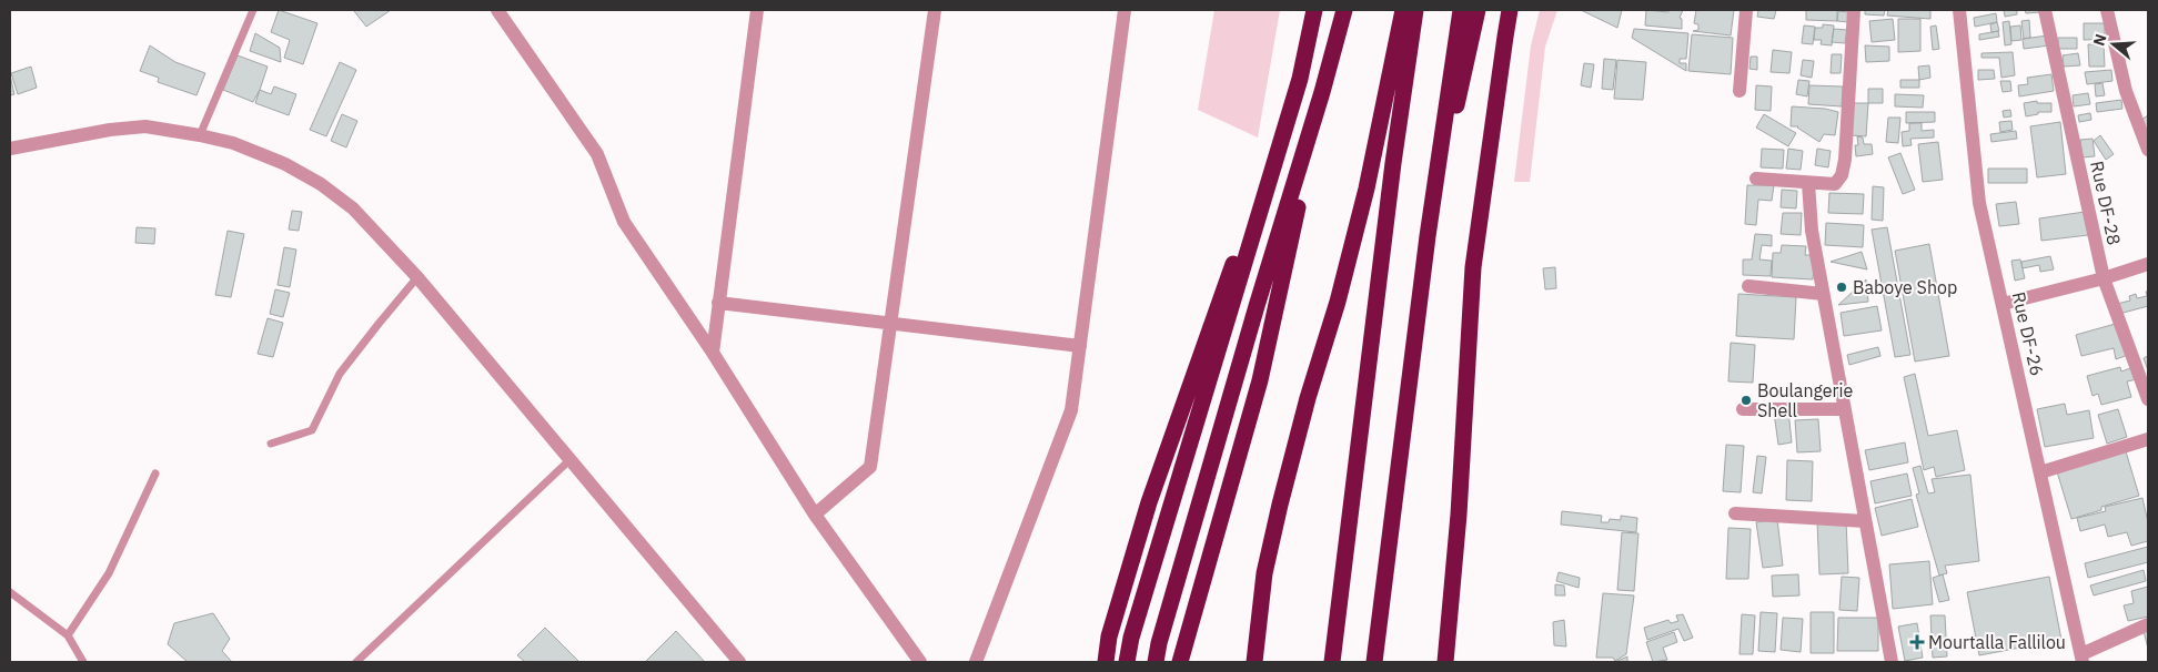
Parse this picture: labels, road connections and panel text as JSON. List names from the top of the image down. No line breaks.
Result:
{"streets":{"street":["Rue DF-28","Rue DF-26"]},"places":{"other":["Baboye Shop","Boulangerie Shell"],"health":["Mourtalla Fallilou"]},"north":"left"}
